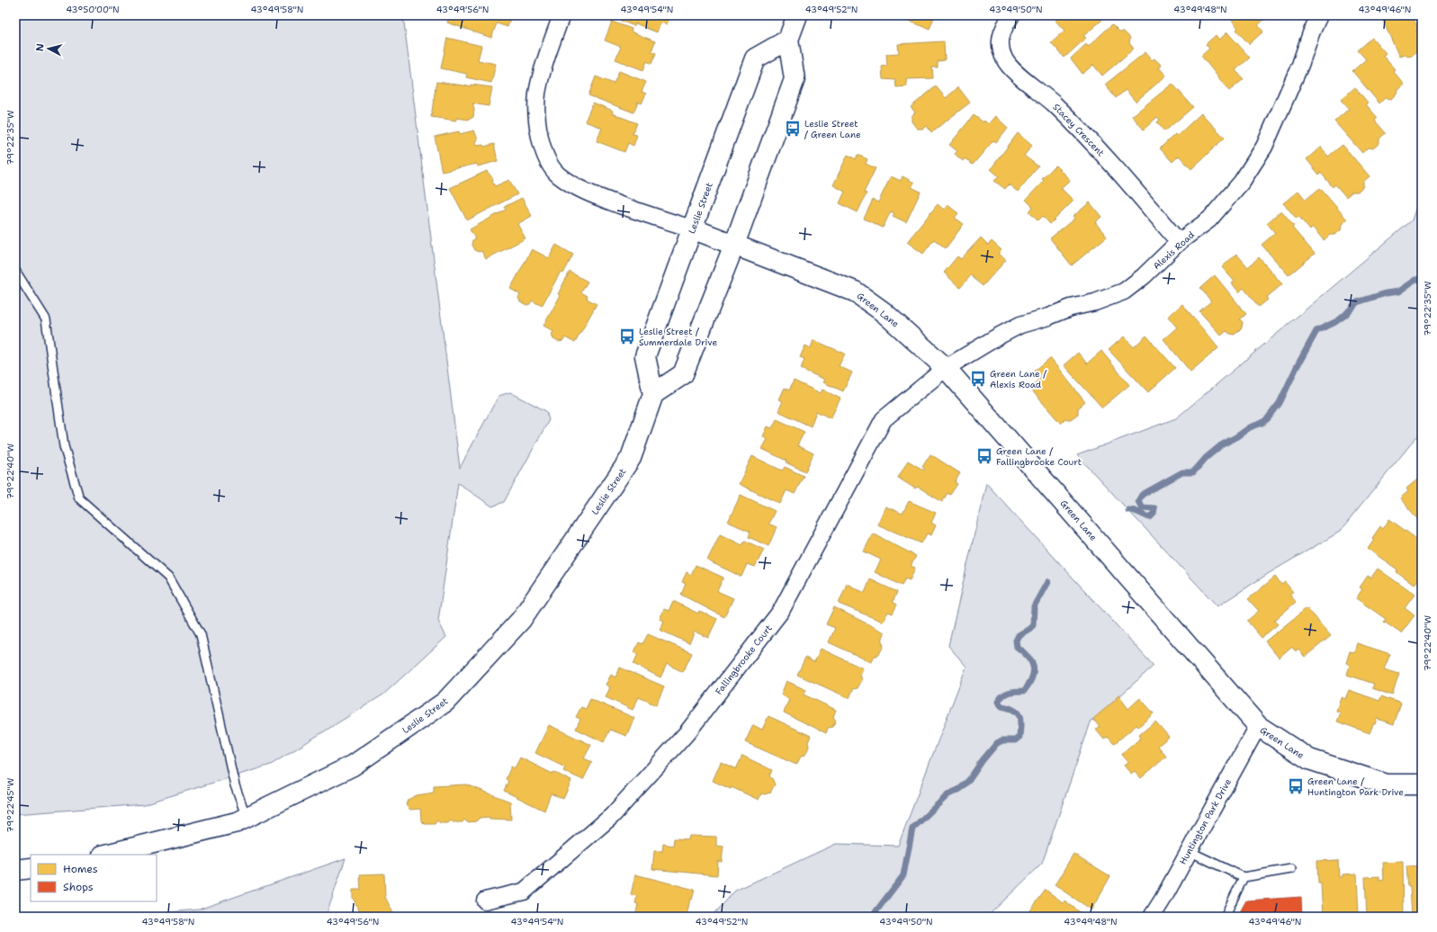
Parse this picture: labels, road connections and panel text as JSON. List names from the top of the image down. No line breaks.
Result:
{"streets":{"main road":["Leslie Street","Green Lane"],"street":["Stacey Crescent","Alexis Road","Fallingbrooke Court","Huntington Park Drive"]},"crossings":[["Stacey Crescent","Alexis Road"],["Leslie Street","Green Lane"],["Alexis Road","Green Lane"],["Alexis Road","Fallingbrooke Court"],["Green Lane","Fallingbrooke Court"],["Green Lane","Huntington Park Drive"]],"places":{"bus stop":["Leslie Street / Green Lane","Leslie Street / Summerdale Drive","Green Lane / Alexis Road","Green Lane / Fallingbrooke Court","Green Lane / Huntington Park Drive"]},"legend":["Homes","Shops"],"north":"left","coordinates":["43°50'00\"N","43°49'58\"N","43°49'56\"N","43°49'54\"N","43°49'52\"N","43°49'50\"N","43°49'48\"N","43°49'46\"N","79°22'35\"W","79°22'40\"W","79°22'45\"W"]}
